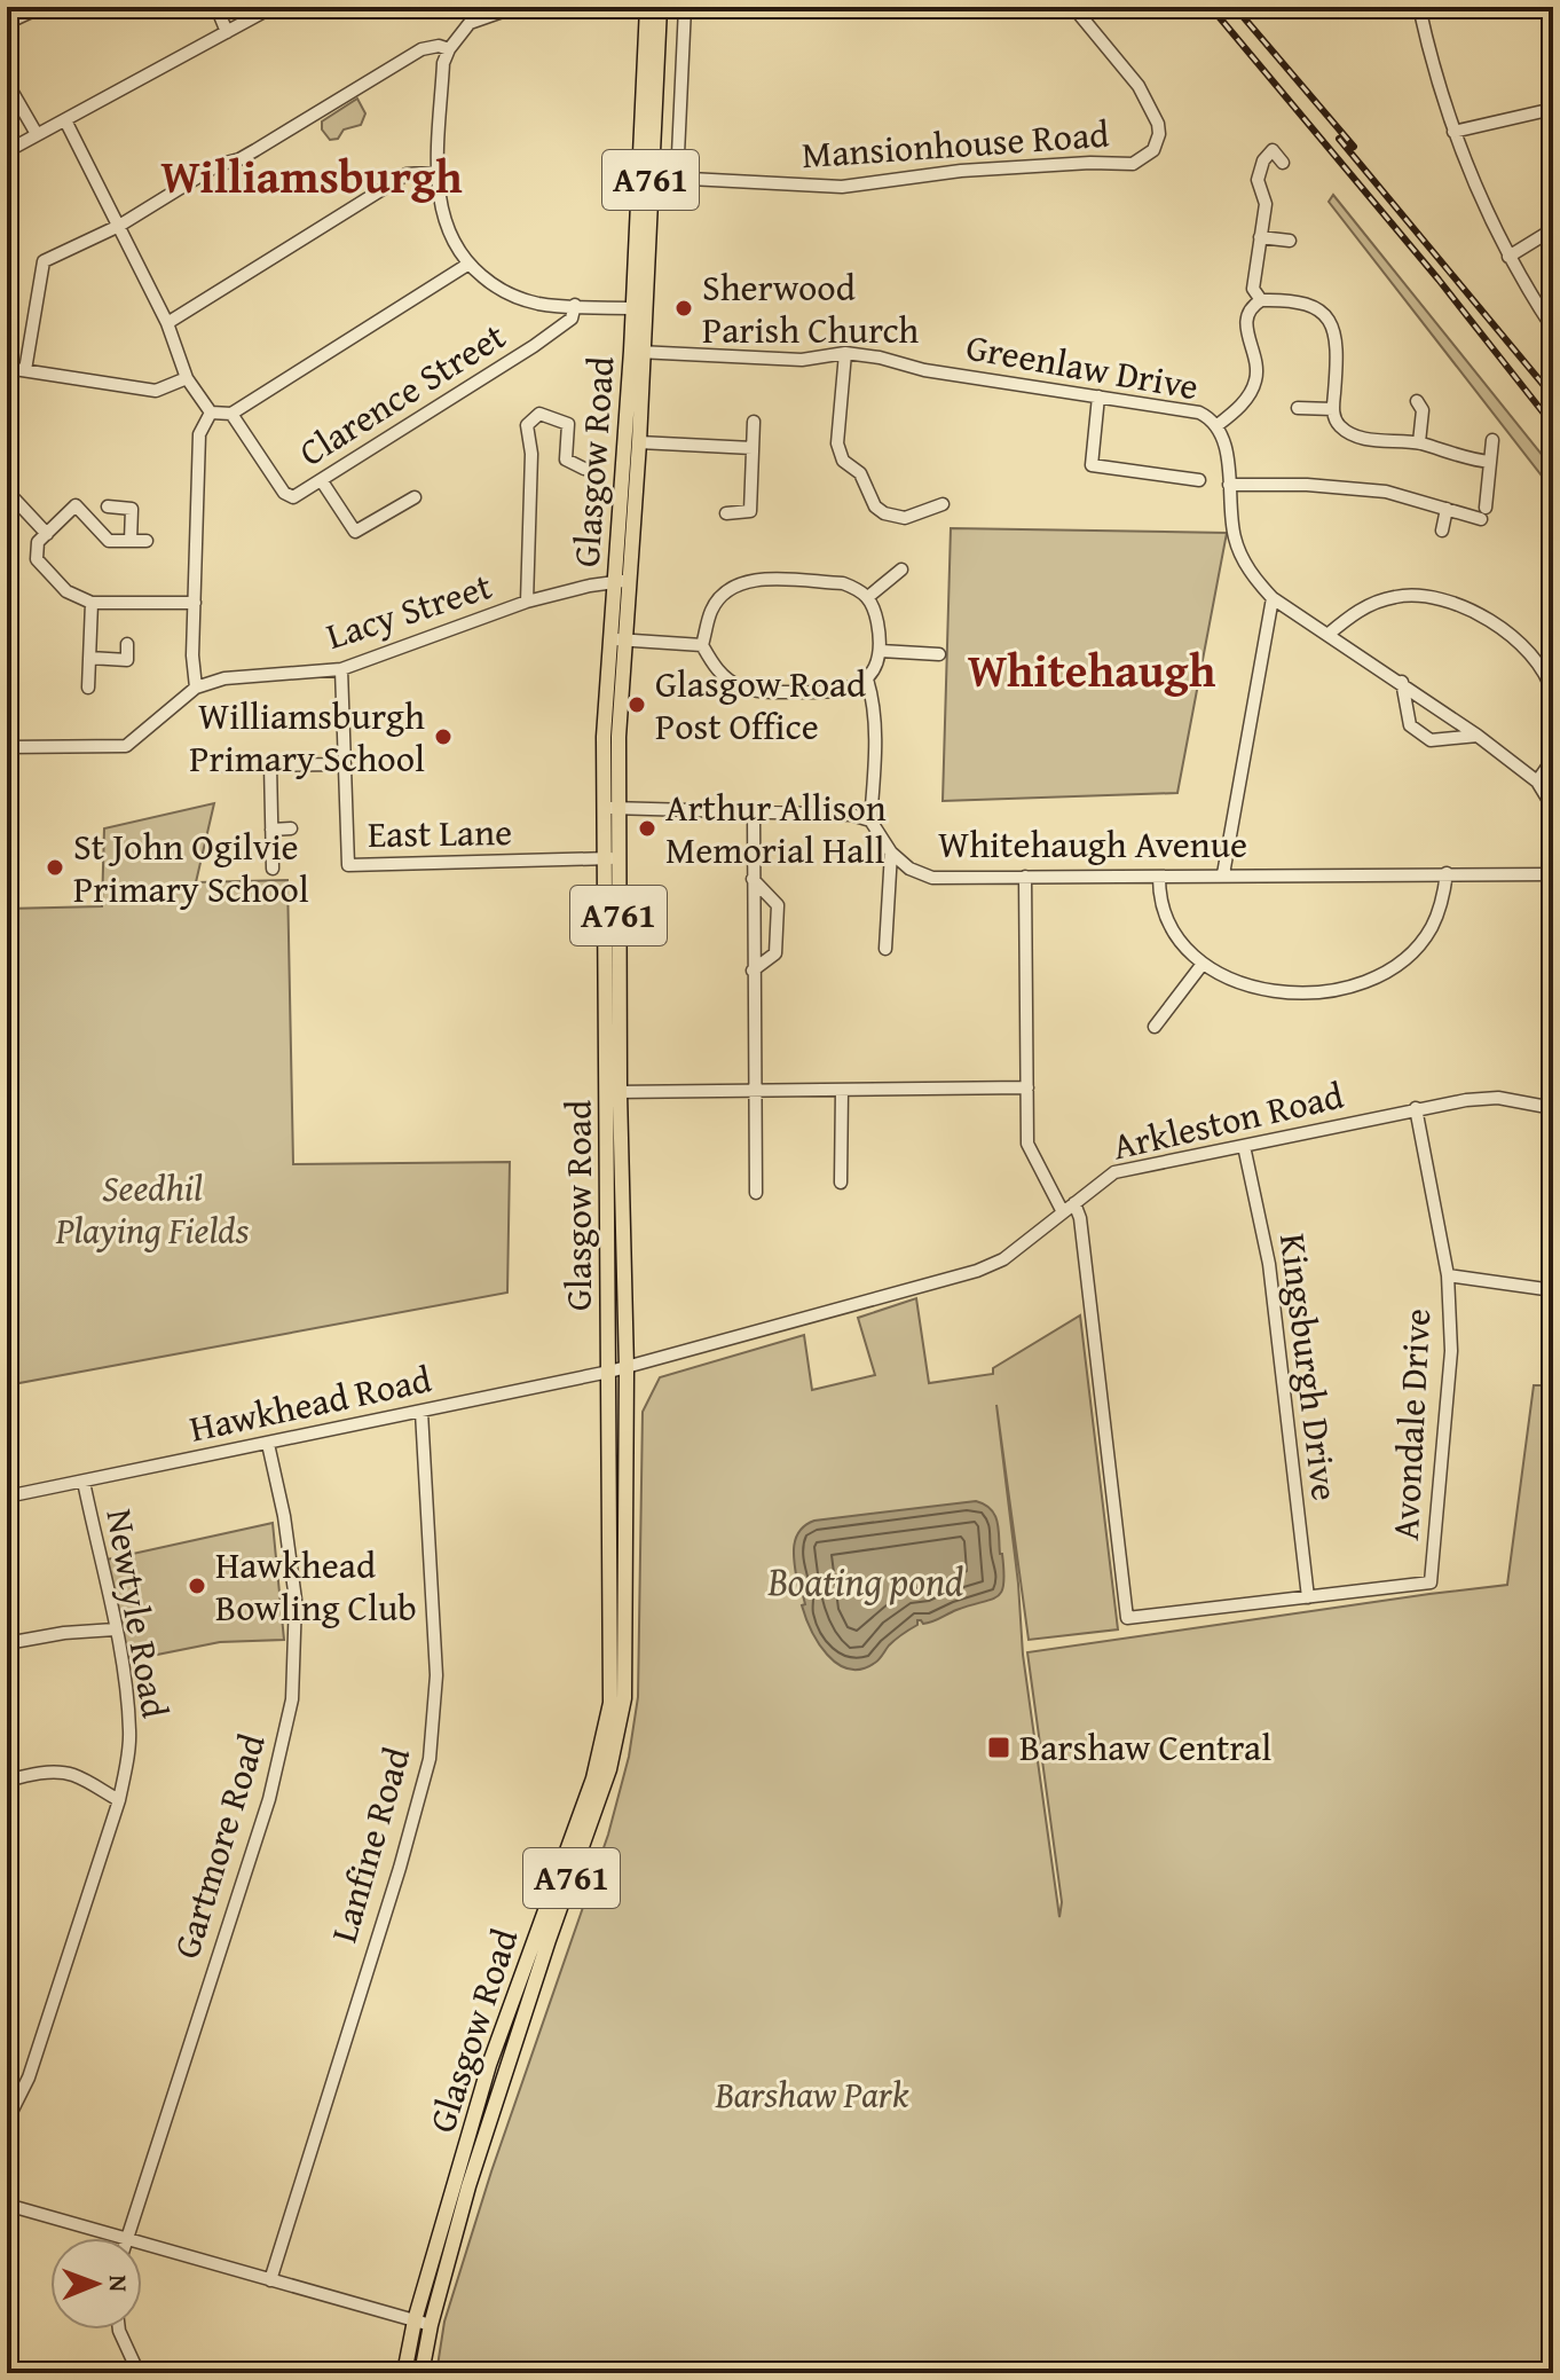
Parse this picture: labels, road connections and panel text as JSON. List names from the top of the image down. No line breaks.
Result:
{"streets":{"main road":["A761","Glasgow Road"],"street":["Mansionhouse Road","Greenlaw Drive","Clarence Street","Lacy Street","East Lane","Whitehaugh Avenue","Arkleston Road","Kingsburgh Drive","Hawkhead Road","Avondale Drive","Newtyle Road","Lanfine Road","Gartmore Road"]},"crossings":[["Mansionhouse Road","Glasgow Road"],["Greenlaw Drive","Glasgow Road"],["Glasgow Road","Lacy Street"],["Glasgow Road","East Lane"],["Glasgow Road","Arkleston Road"],["Glasgow Road","Hawkhead Road"],["Lacy Street","East Lane"],["Arkleston Road","Kingsburgh Drive"],["Arkleston Road","Hawkhead Road"],["Arkleston Road","Avondale Drive"],["Kingsburgh Drive","Avondale Drive"],["Hawkhead Road","Newtyle Road"],["Hawkhead Road","Lanfine Road"],["Hawkhead Road","Gartmore Road"]],"districts":["Williamsburgh","Whitehaugh"],"water":["Boating pond"],"parks":["Seedhil Playing Fields","Barshaw Park"],"places":{"other":["Sherwood Parish Church","Glasgow Road Post Office","Williamsburgh Primary School","Arthur Allison Memorial Hall","St John Ogilvie Primary School","Hawkhead Bowling Club"],"transit":["Barshaw Central"]},"north":"right"}
